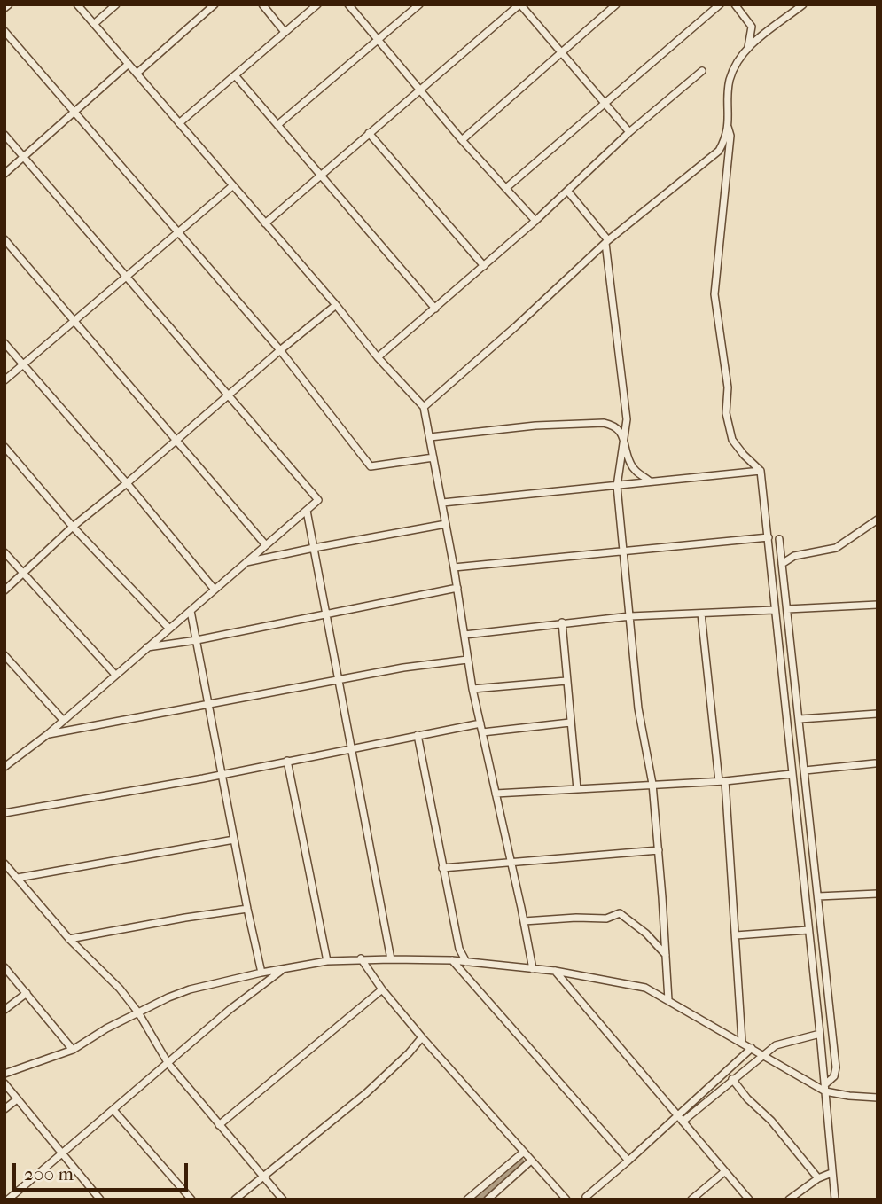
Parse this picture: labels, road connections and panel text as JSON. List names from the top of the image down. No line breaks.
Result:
{"scale_bar":"200 m"}
